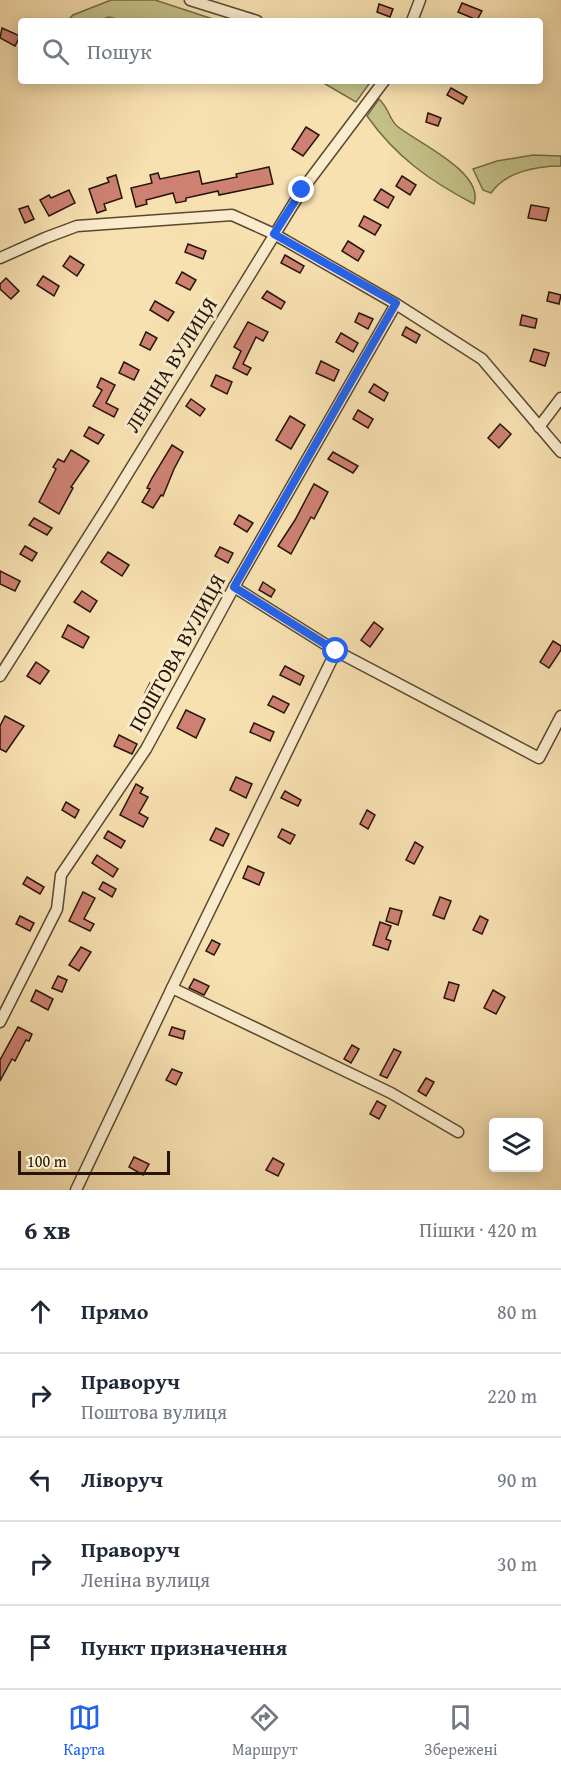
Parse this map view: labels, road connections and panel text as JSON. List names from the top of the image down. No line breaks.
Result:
{"streets":{"street":["ЛЕНІНА ВУЛИЦЯ","ПОШТОВА ВУЛИЦЯ"]},"scale_bar":"100 m","page":{"search":"Пошук","scale":"100 m","heading":["6 хв","Пішки · 420 m"],"list":[["Прямо","80 m"],["Праворуч","Поштова вулиця","220 m"],["Ліворуч","90 m"],["Праворуч","Леніна вулиця","30 m"],"Пункт призначення"],"nav":["Карта","Маршрут","Збережені"]}}
